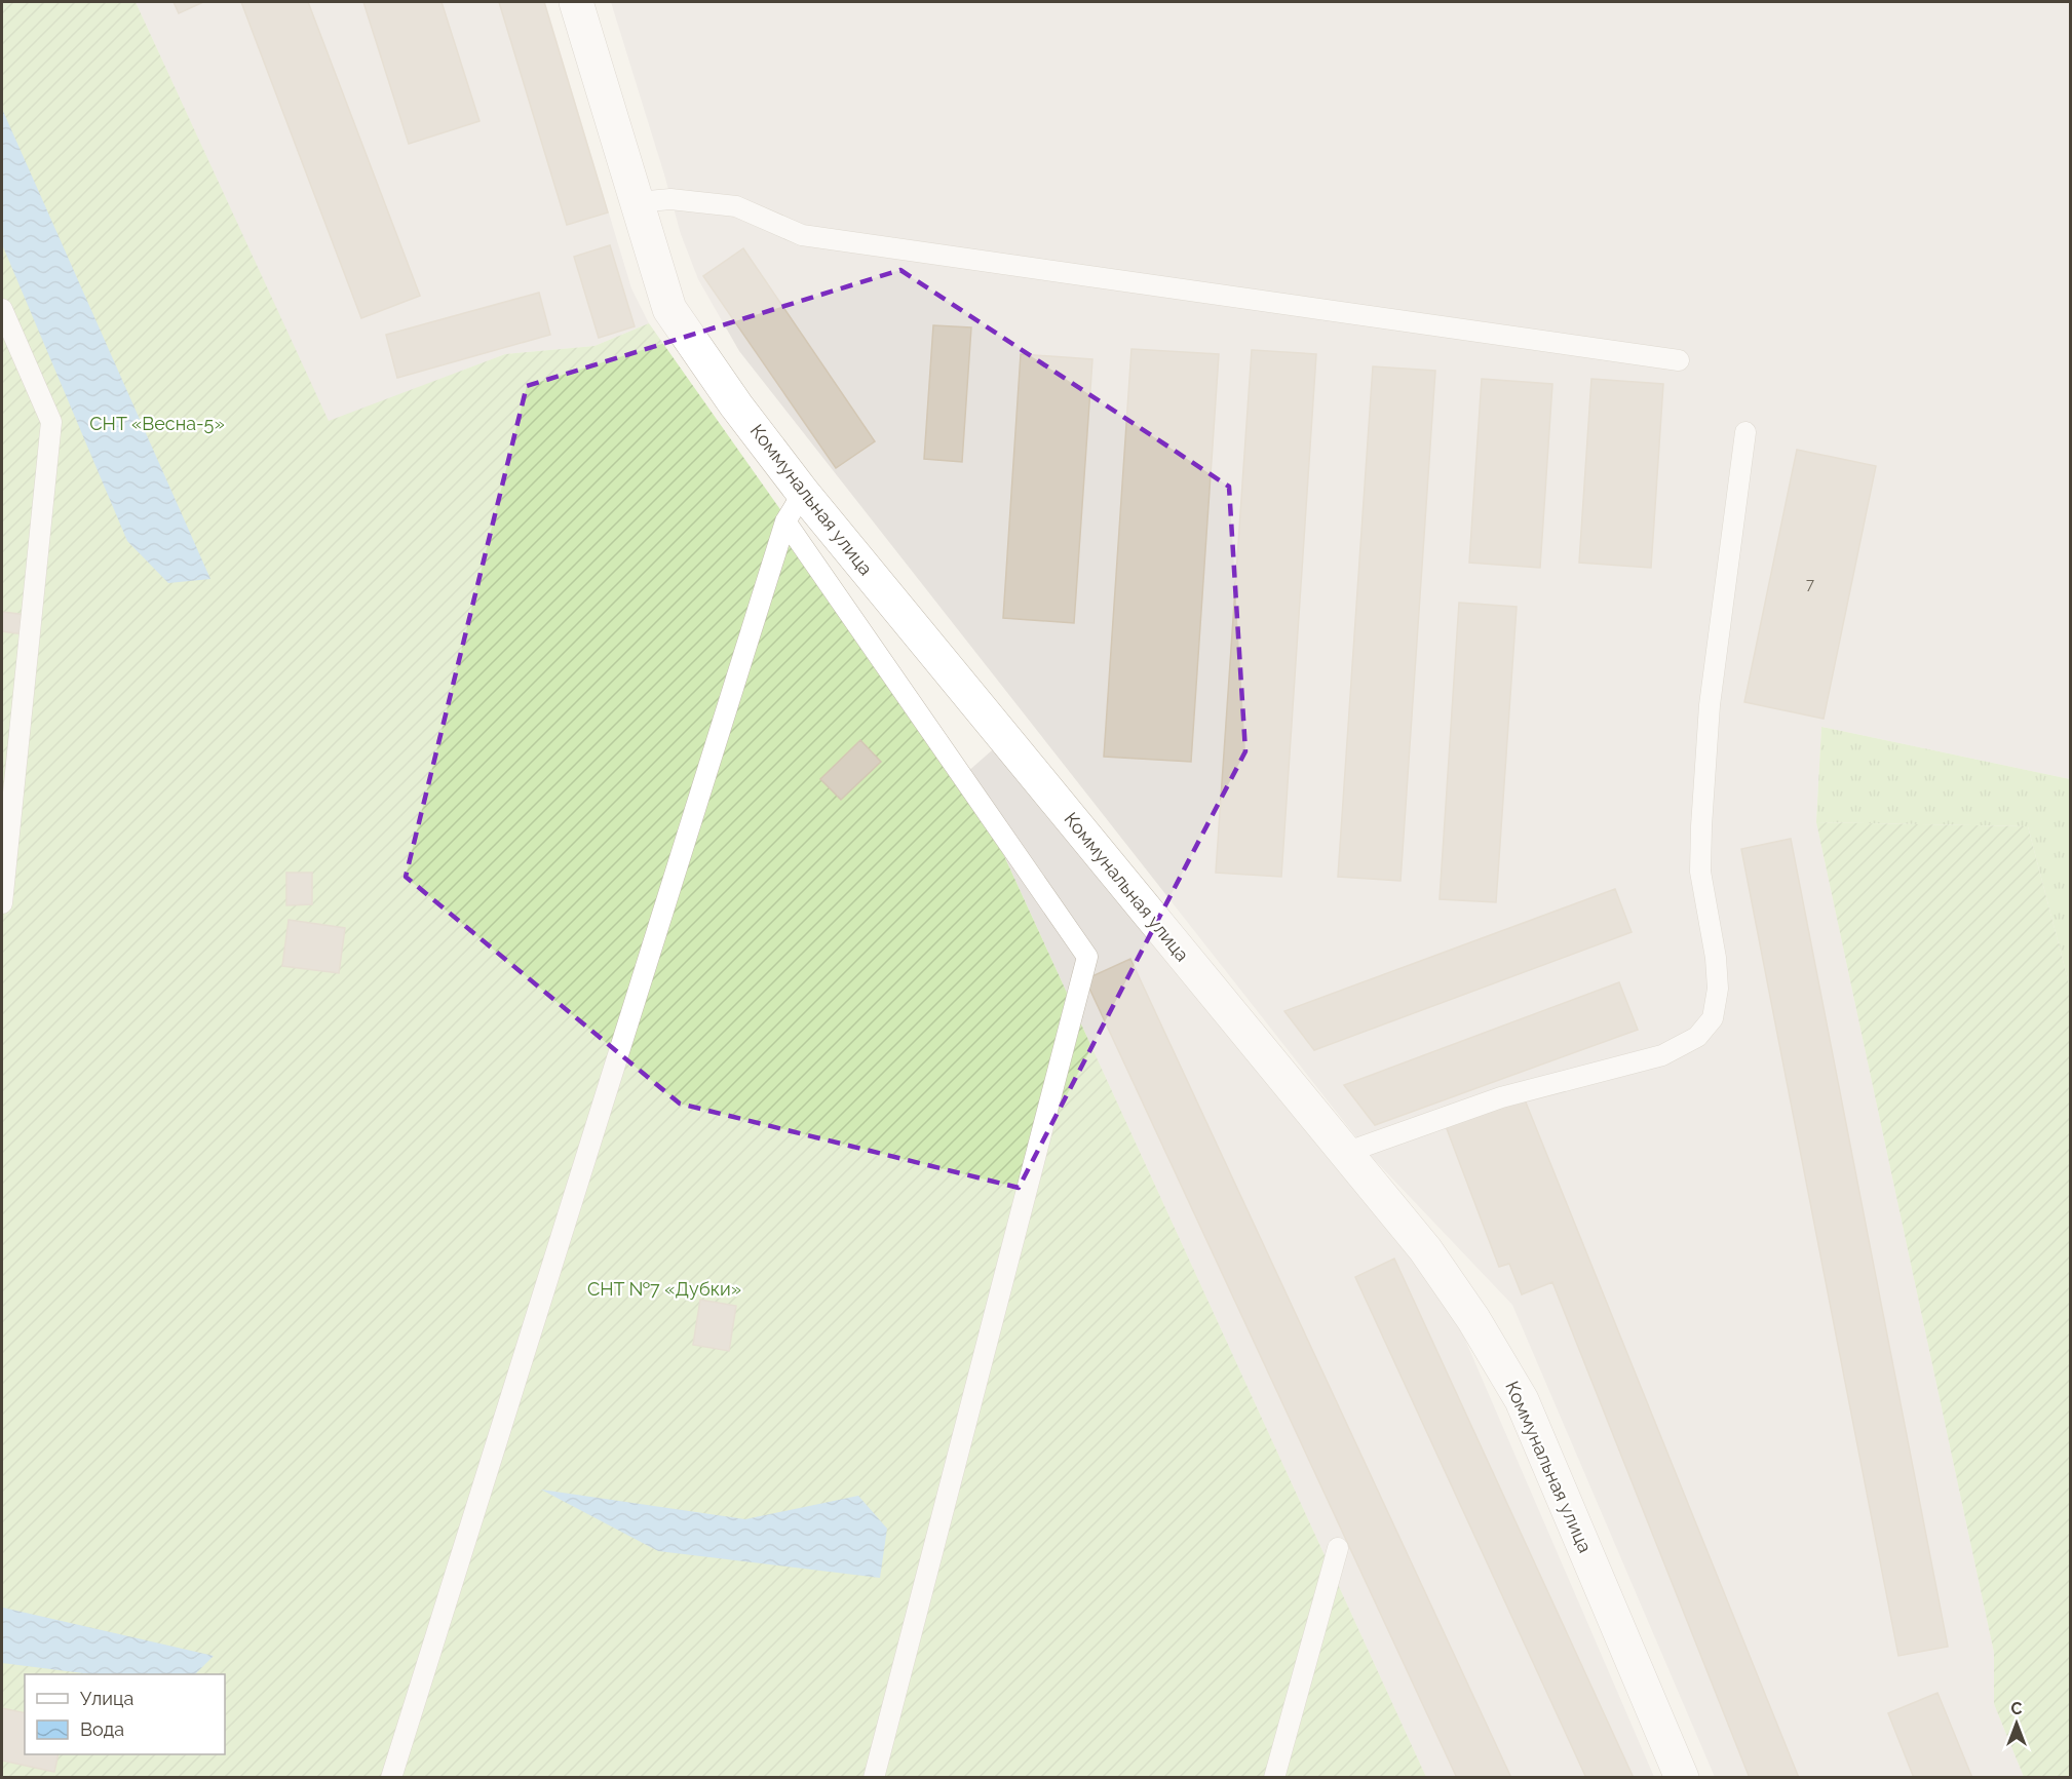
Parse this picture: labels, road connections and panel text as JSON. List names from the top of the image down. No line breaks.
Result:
{"streets":{"street":["Коммунальная улица"]},"parks":["СНТ «Весна-5»","СНТ №7 «Дубки»"],"house_numbers":["7"],"legend":["Улица","Вода"],"north":"top"}
